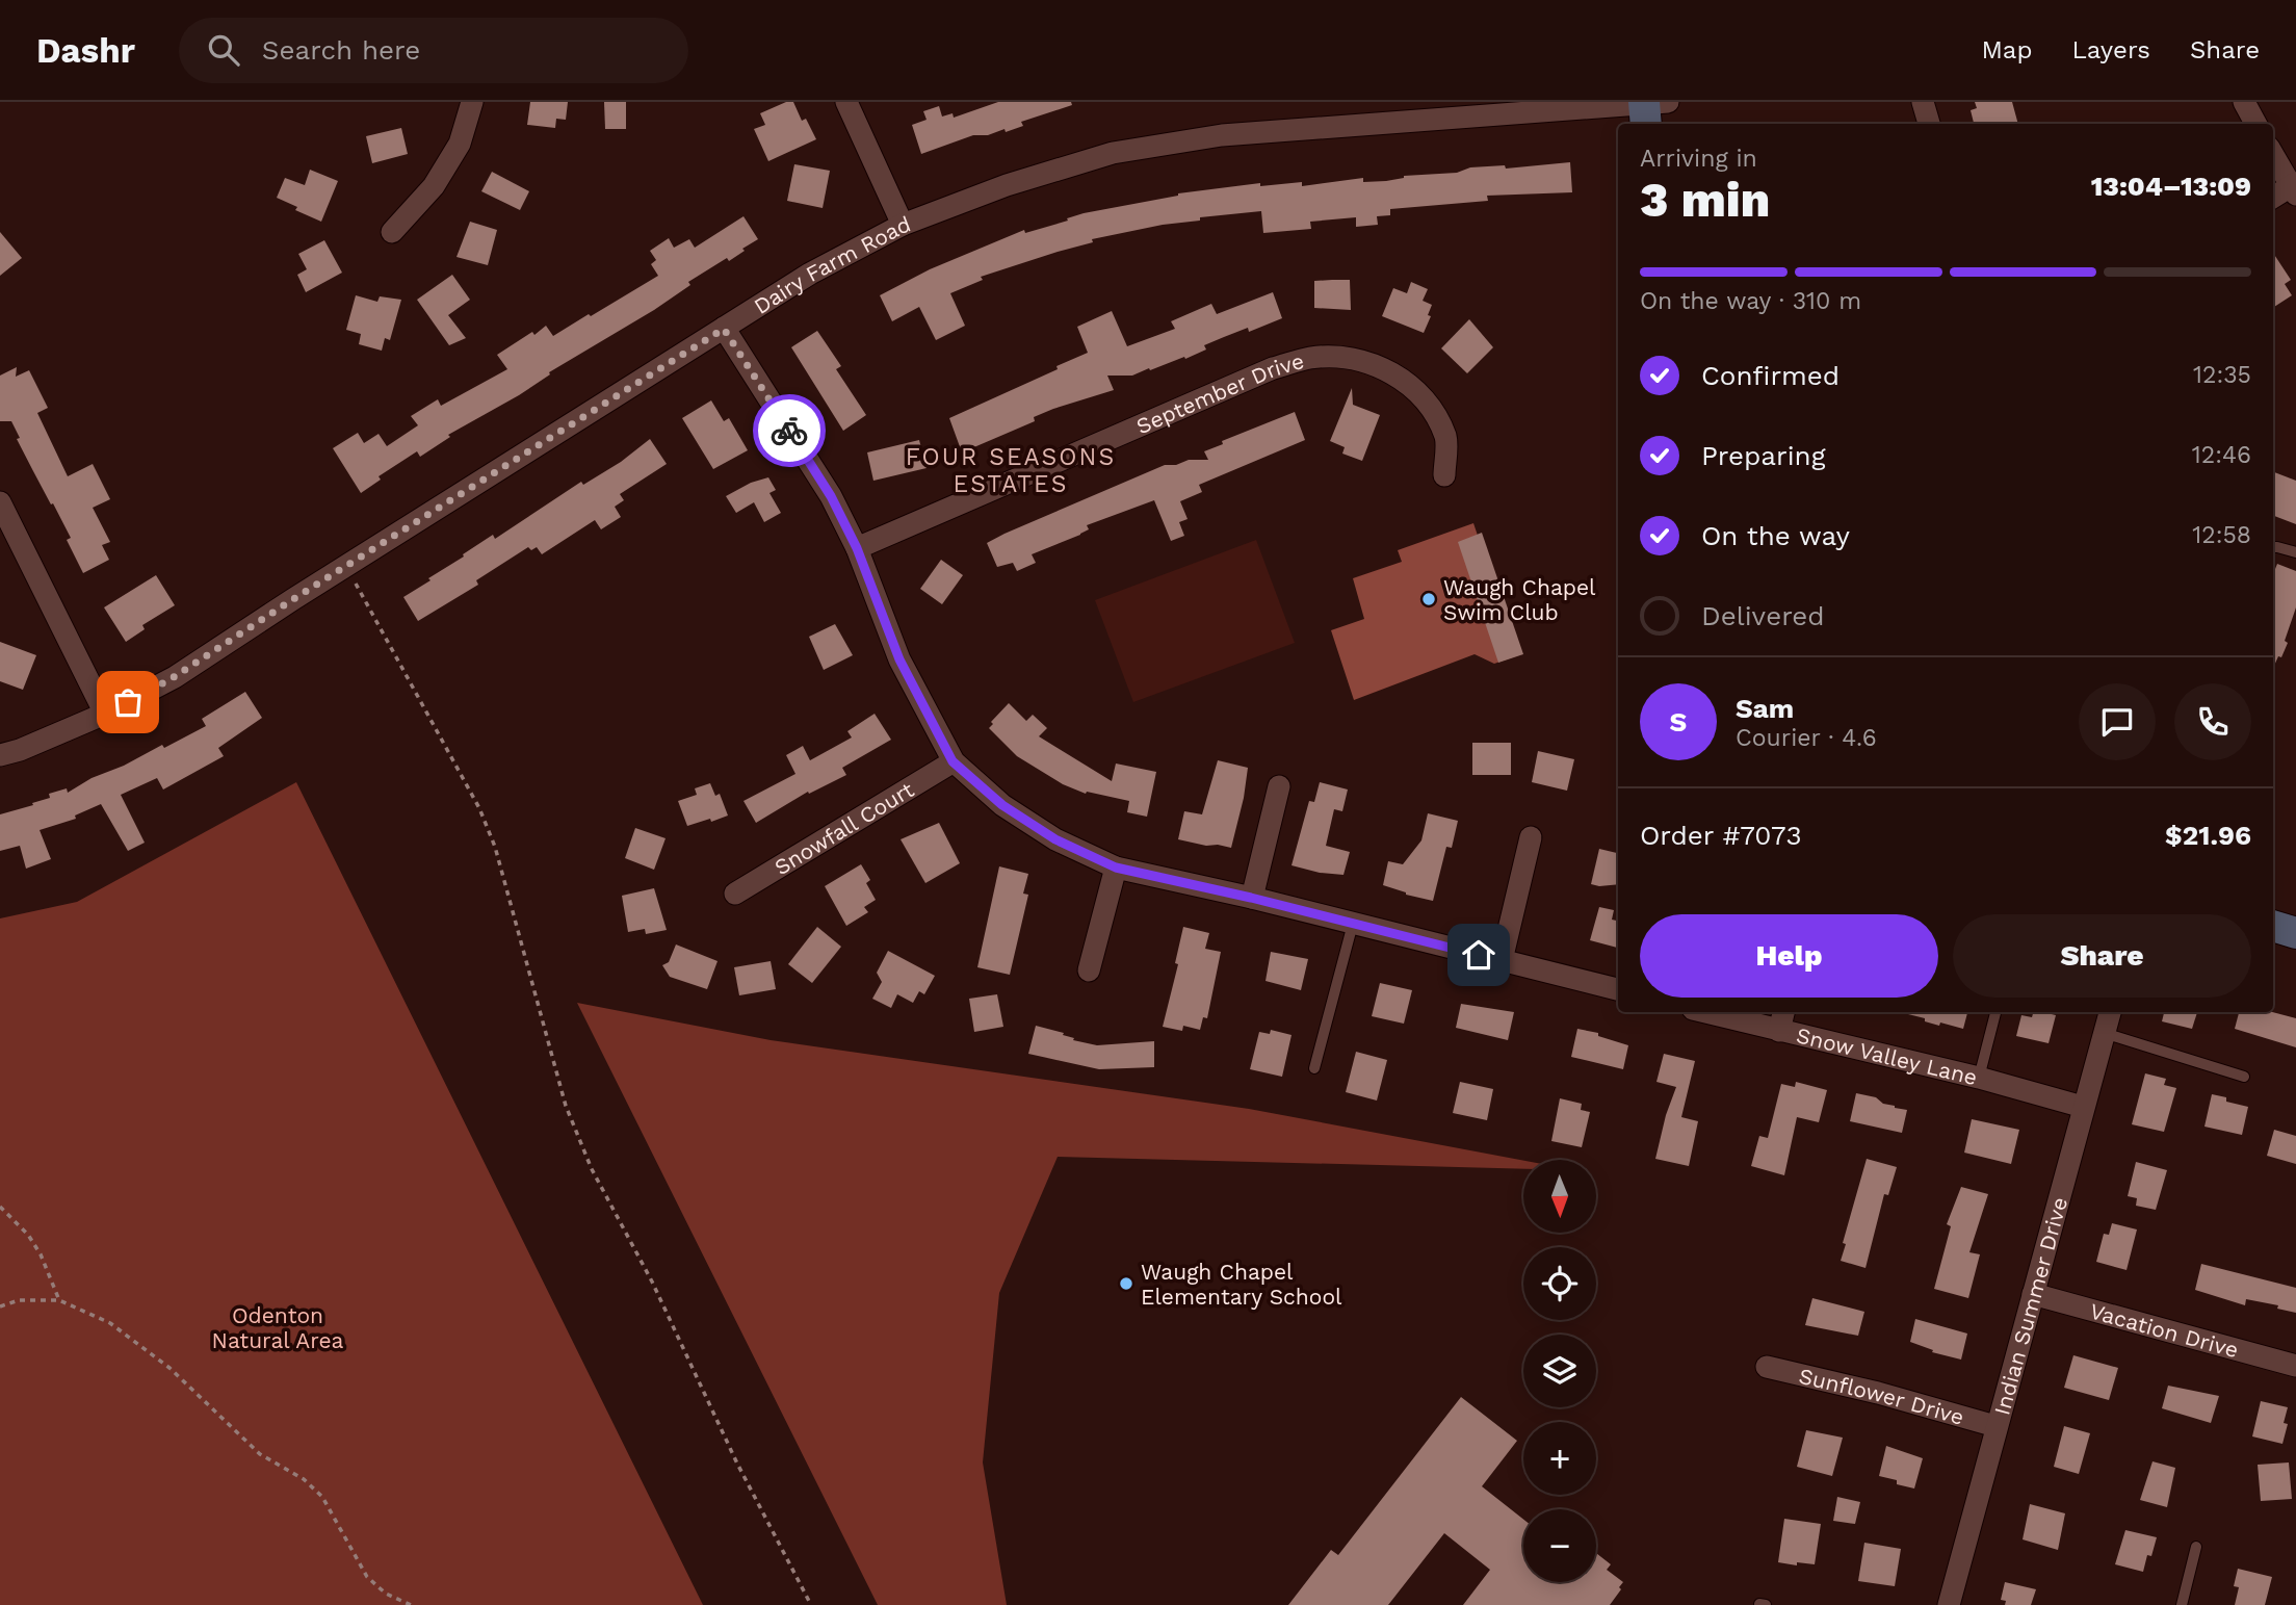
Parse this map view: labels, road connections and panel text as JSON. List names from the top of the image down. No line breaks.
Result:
{"streets":{"street":["Dairy Farm Road","September Drive","Snowfall Court","Snow Valley Lane","Indian Summer Drive","Vacation Drive","Sunflower Drive"]},"crossings":[["Snow Valley Lane","Indian Summer Drive"],["Indian Summer Drive","Vacation Drive"],["Indian Summer Drive","Sunflower Drive"]],"districts":["FOUR SEASONS ESTATES"],"parks":["Odenton Natural Area"],"places":["Waugh Chapel Swim Club","Waugh Chapel Elementary School"],"north":"bottom","page":{"header":"Dashr","search":"Search here","nav":["Map","Layers","Share"],"heading":["3 min","Arriving in","13:04–13:09"],"panel":["Sam","Courier · 4.6","Order #7073","$21.96"],"bar":"On the way · 310 m","list":[["Confirmed","12:35"],["Preparing","12:46"],["On the way","12:58"],"Delivered"],"round":"S","buttons":["Help","Share"],"map_buttons":["+","−"]}}
